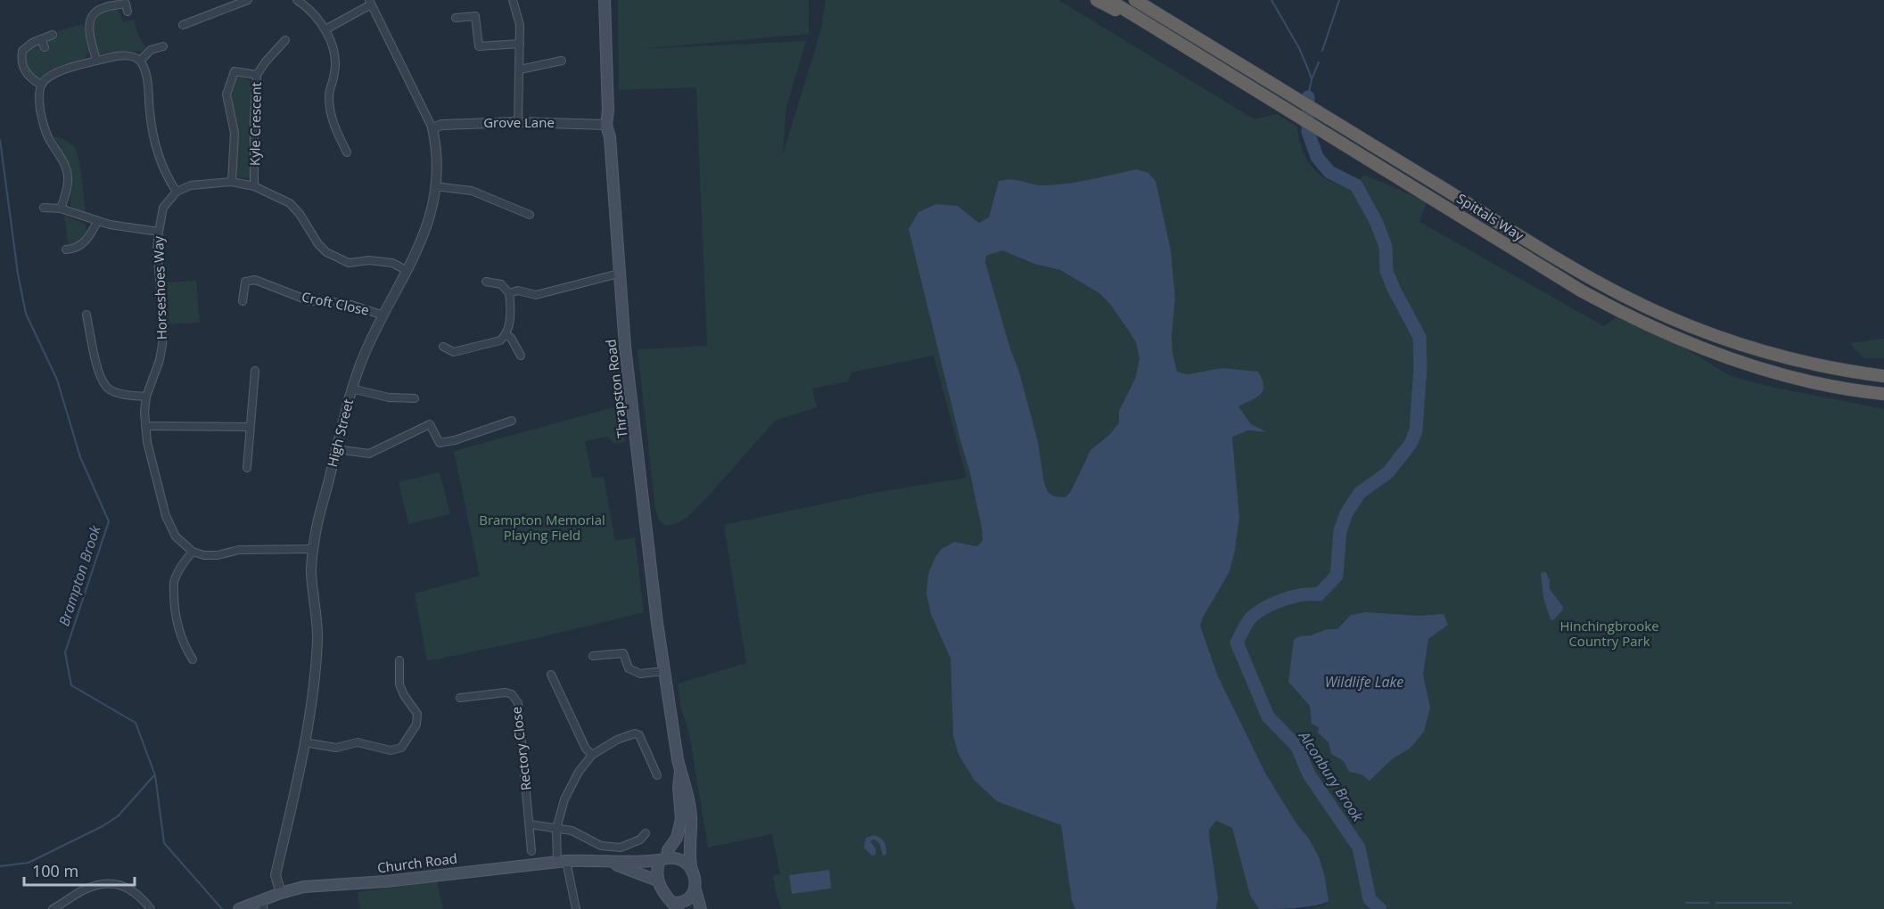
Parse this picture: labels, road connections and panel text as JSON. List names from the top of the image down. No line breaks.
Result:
{"streets":{"highway":["Spittals Way"],"main road":["Thrapston Road","Church Road"],"street":["Grove Lane","Kyle Crescent","Horseshoes Way","Croft Close","High Street","Rectory Close"]},"crossings":[["Grove Lane","Thrapston Road"],["Grove Lane","High Street"],["Croft Close","High Street"],["Thrapston Road","Church Road"],["High Street","Church Road"]],"water":["Brampton Brook","Wildlife Lake","Alconbury Brook"],"parks":["Brampton Memorial Playing Field","Hinchingbrooke Country Park"],"scale_bar":"100 m"}
